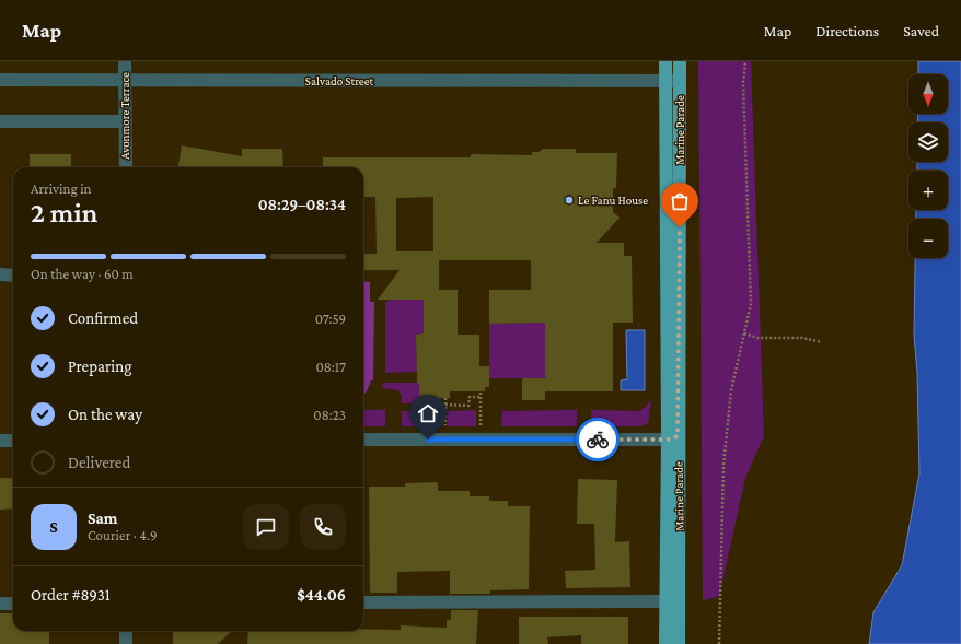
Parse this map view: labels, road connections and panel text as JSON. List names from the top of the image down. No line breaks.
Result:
{"streets":{"main road":["Marine Parade"],"street":["Salvado Street","Avonmore Terrace"]},"crossings":[["Salvado Street","Avonmore Terrace"],["Salvado Street","Marine Parade"]],"places":["Le Fanu House"],"north":"bottom","page":{"header":"Map","nav":["Map","Directions","Saved"],"map_buttons":["+","−"],"heading":["2 min","Arriving in","08:29–08:34"],"panel":["Sam","Courier · 4.9","Order #8931","$44.06"],"bar":"On the way · 60 m","list":[["Confirmed","07:59"],["Preparing","08:17"],["On the way","08:23"],"Delivered"],"round":"S"}}
